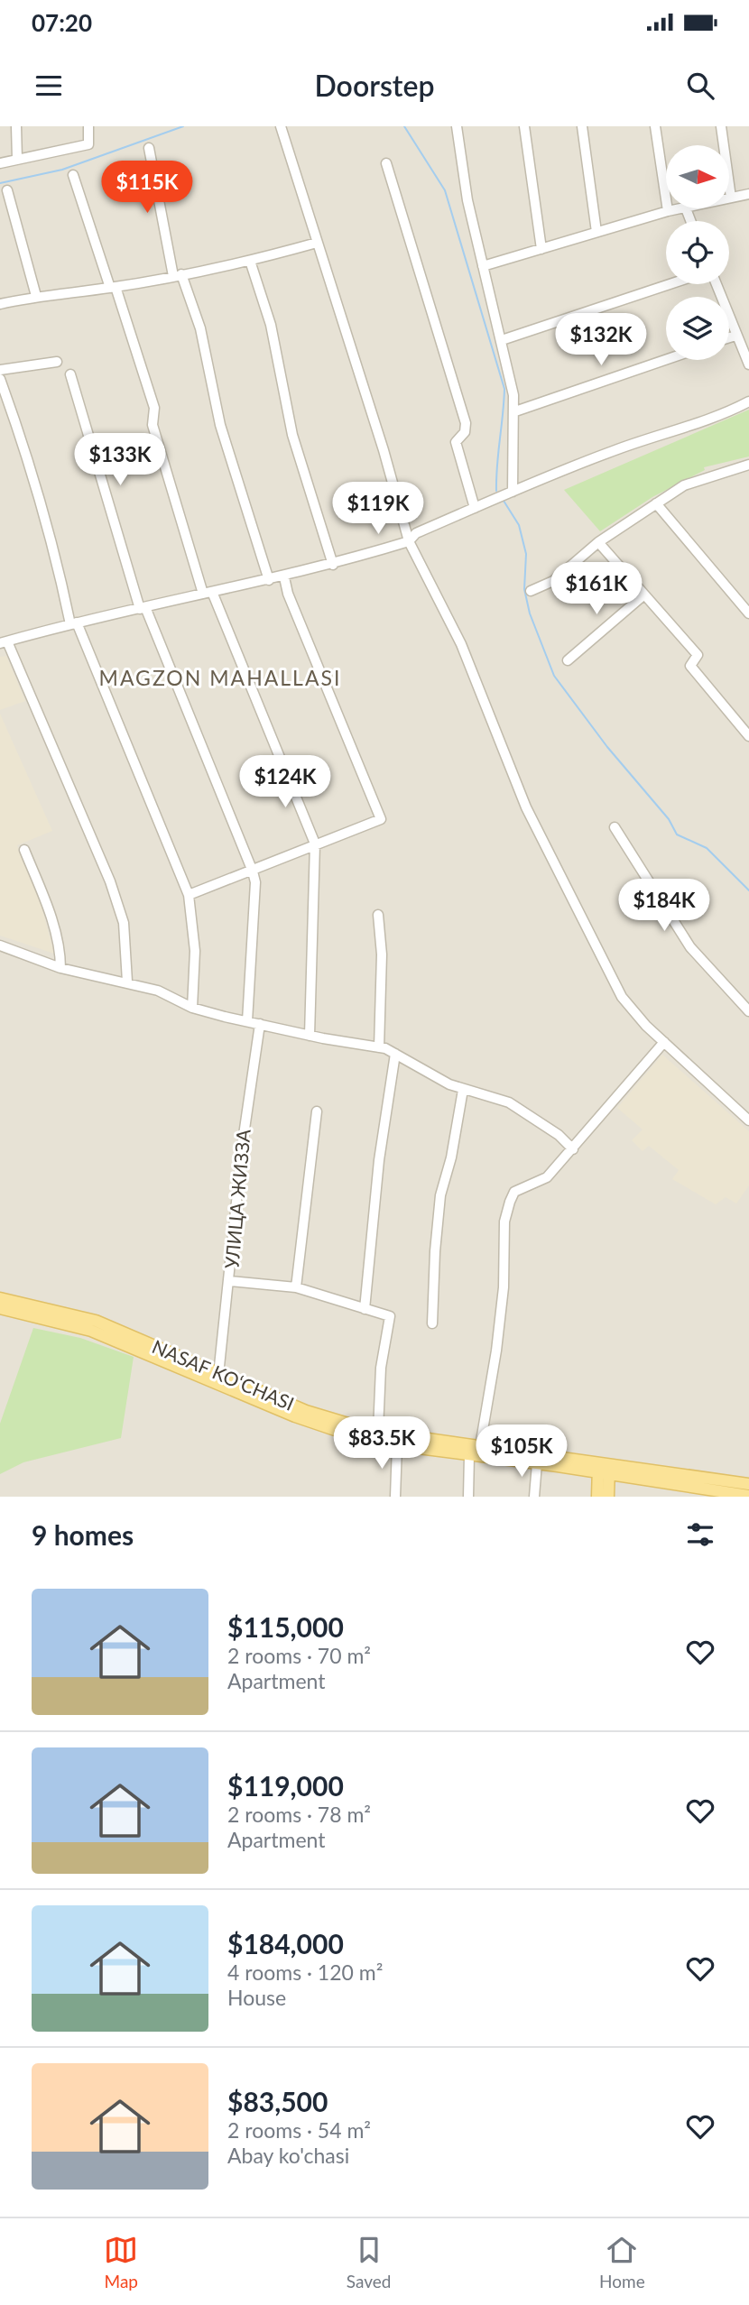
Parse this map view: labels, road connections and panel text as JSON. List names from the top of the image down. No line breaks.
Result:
{"streets":{"main road":["NASAF KO‘CHASI"],"street":["УЛИЦА ЖИЗЗА"]},"crossings":[["УЛИЦА ЖИЗЗА","NASAF KO‘CHASI"]],"districts":["MAGZON MAHALLASI"],"north":"right","page":{"status":"07:20","header":"Doorstep","price":["$115K","$132K","$133K","$119K","$161K","$124K","$184K","$83.5K","$105K"],"heading":"9 homes","list":[{"name":"$115,000","note":"2 rooms · 70 m² · Apartment"},{"name":"$119,000","note":"2 rooms · 78 m² · Apartment"},{"name":"$184,000","note":"4 rooms · 120 m² · House"},{"name":"$83,500","note":"2 rooms · 54 m² · Abay ko'chasi"}],"tabs":["Map","Saved","Home"]}}
